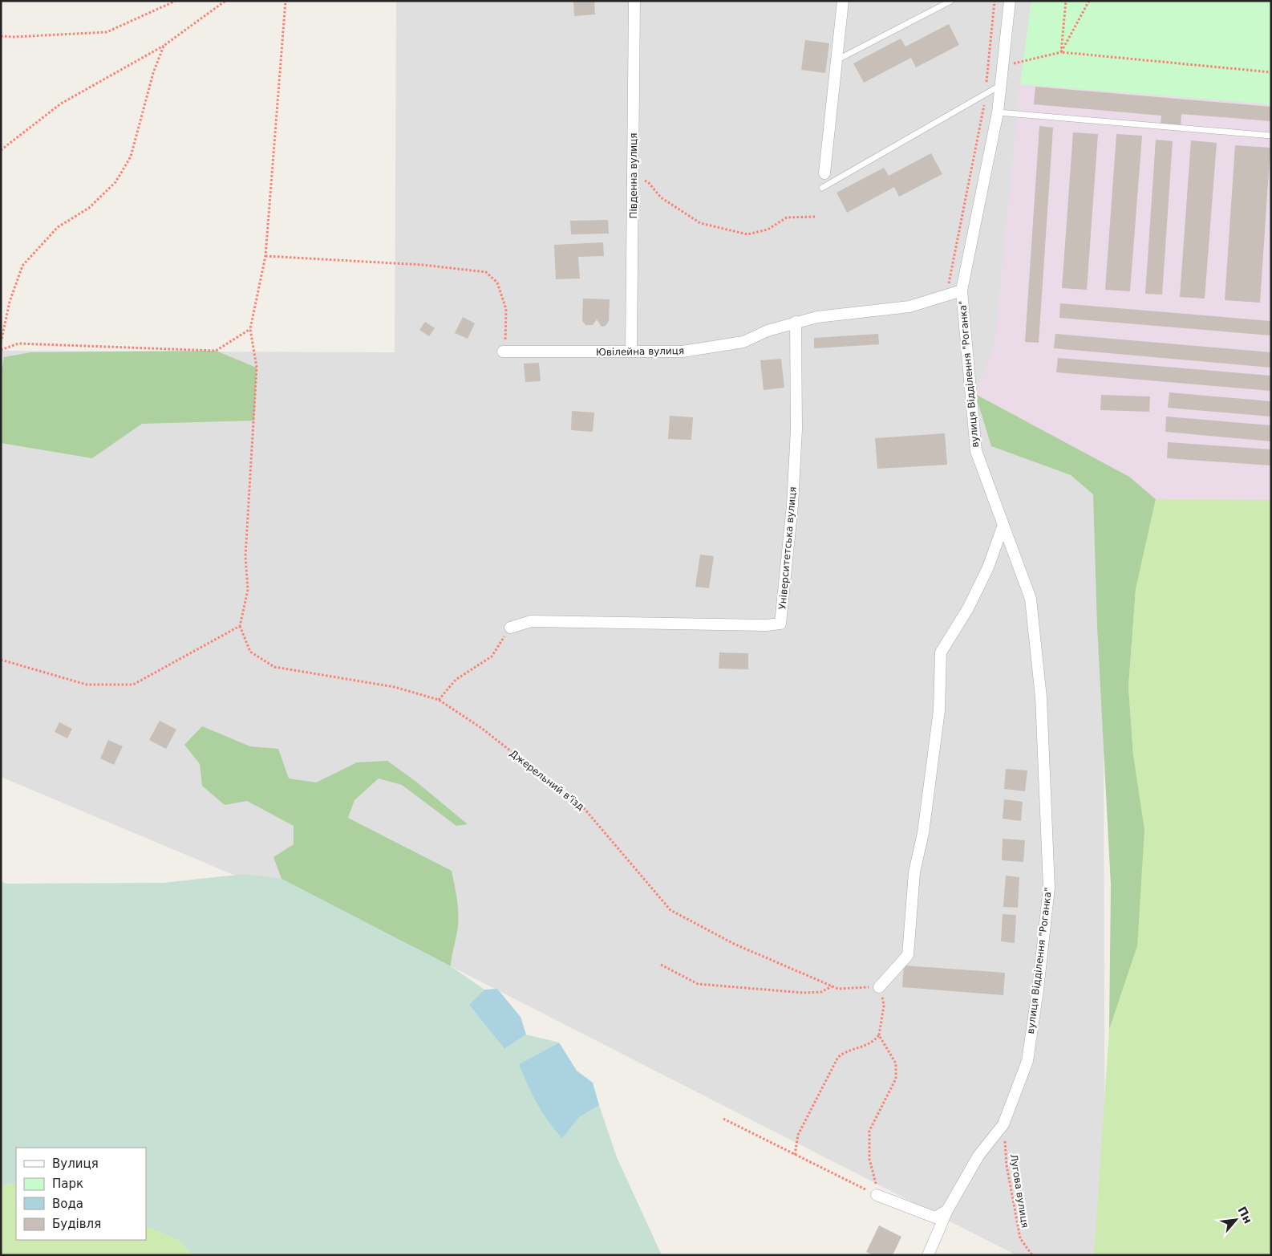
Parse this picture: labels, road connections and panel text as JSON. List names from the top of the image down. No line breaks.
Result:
{"streets":{"street":["Південна вулиця","Ювілейна вулиця","вулиця Відділення \"Роганка\"","Університетська вулиця"],"path":["Джерельний в’їзд","Лугова вулиця"]},"crossings":[["Південна вулиця","Ювілейна вулиця"],["Ювілейна вулиця","вулиця Відділення \"Роганка\""],["Ювілейна вулиця","Університетська вулиця"],["вулиця Відділення \"Роганка\"","Лугова вулиця"]],"legend":["Вулиця","Парк","Вода","Будівля"],"north":"top right"}
